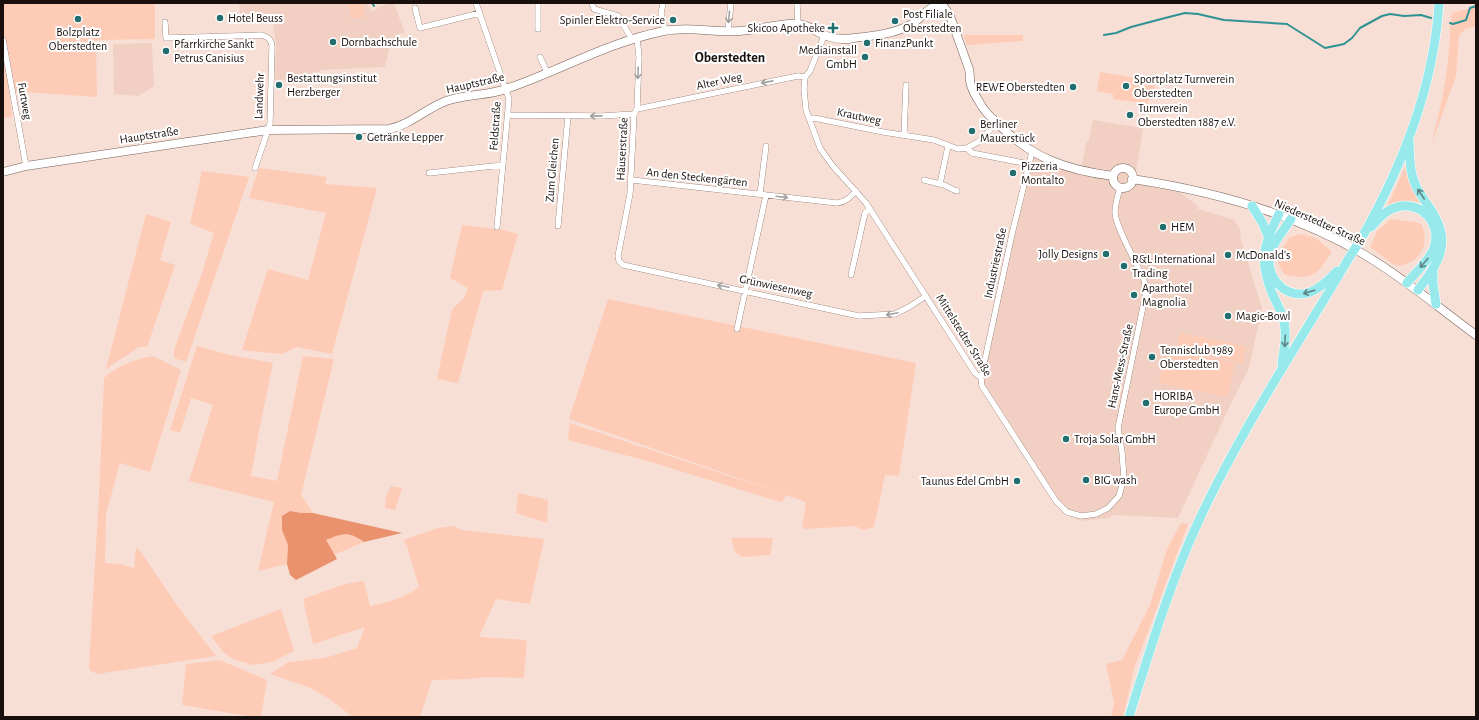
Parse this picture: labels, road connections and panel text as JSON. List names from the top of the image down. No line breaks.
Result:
{"streets":{"street":["Alter Weg","Hauptstraße","Landwehr","Furtweg","Krautweg","Feldstraße","Häuserstraße","Zum Gleichen","An den Steckengärten","Niederstedter Straße","Industriestraße","Grünwiesenweg","Mittelstedter Straße","Hans-Mess-Straße"]},"crossings":[["Alter Weg","Feldstraße"],["Alter Weg","Häuserstraße"],["Alter Weg","Zum Gleichen"],["Alter Weg","Mittelstedter Straße"],["Hauptstraße","Landwehr"],["Hauptstraße","Furtweg"],["Hauptstraße","Feldstraße"],["Hauptstraße","Häuserstraße"],["Hauptstraße","Niederstedter Straße"],["Hauptstraße","Mittelstedter Straße"],["Krautweg","Industriestraße"],["Krautweg","Mittelstedter Straße"],["Häuserstraße","An den Steckengärten"],["Häuserstraße","Grünwiesenweg"],["An den Steckengärten","Mittelstedter Straße"],["Niederstedter Straße","Industriestraße"],["Niederstedter Straße","Hans-Mess-Straße"],["Industriestraße","Mittelstedter Straße"],["Grünwiesenweg","Mittelstedter Straße"],["Mittelstedter Straße","Hans-Mess-Straße"]],"one_way":["Alter Weg","Grünwiesenweg"],"districts":["Oberstedten"],"places":{"other":["Hotel Beuss","Bolzplatz Oberstedten","Spinler Elektro-Service","Post Filiale Oberstedten","Dornbachschule","FinanzPunkt","Pfarrkirche Sankt Petrus Canisius","Mediainstall GmbH","Bestattungsinstitut Herzberger","Sportplatz Turnverein Oberstedten","REWE Oberstedten","Turnverein Oberstedten 1887 e.V.","Berliner Mauerstück","Getränke Lepper","Pizzeria Montalto","HEM","Jolly Designs","McDonald's","R&L International Trading","Aparthotel Magnolia","Magic-Bowl","Tennisclub 1989 Oberstedten","HORIBA Europe GmbH","Troja Solar GmbH","BIG wash","Taunus Edel GmbH"],"health":["Skicoo Apotheke"]}}
